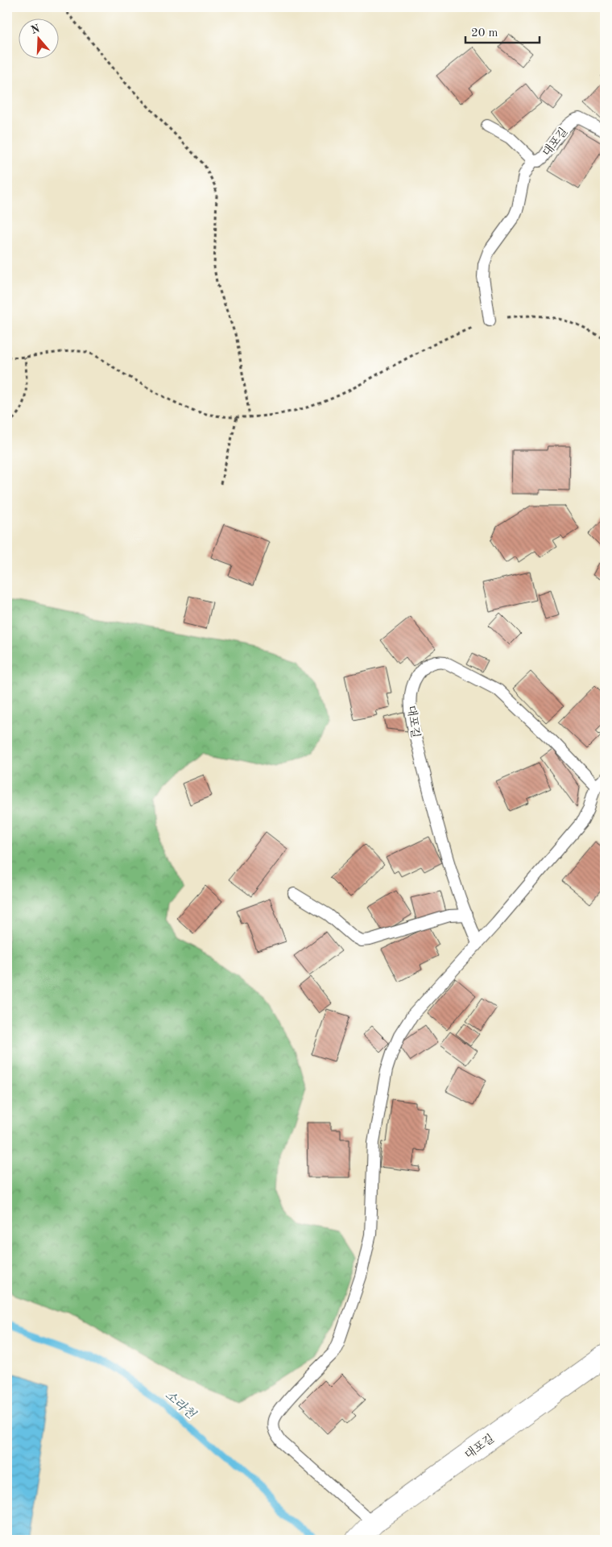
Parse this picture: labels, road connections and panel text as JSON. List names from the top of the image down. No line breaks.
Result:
{"streets":{"street":["대포길"]},"water":["소라천"],"scale_bar":"20 m","north":"top"}
